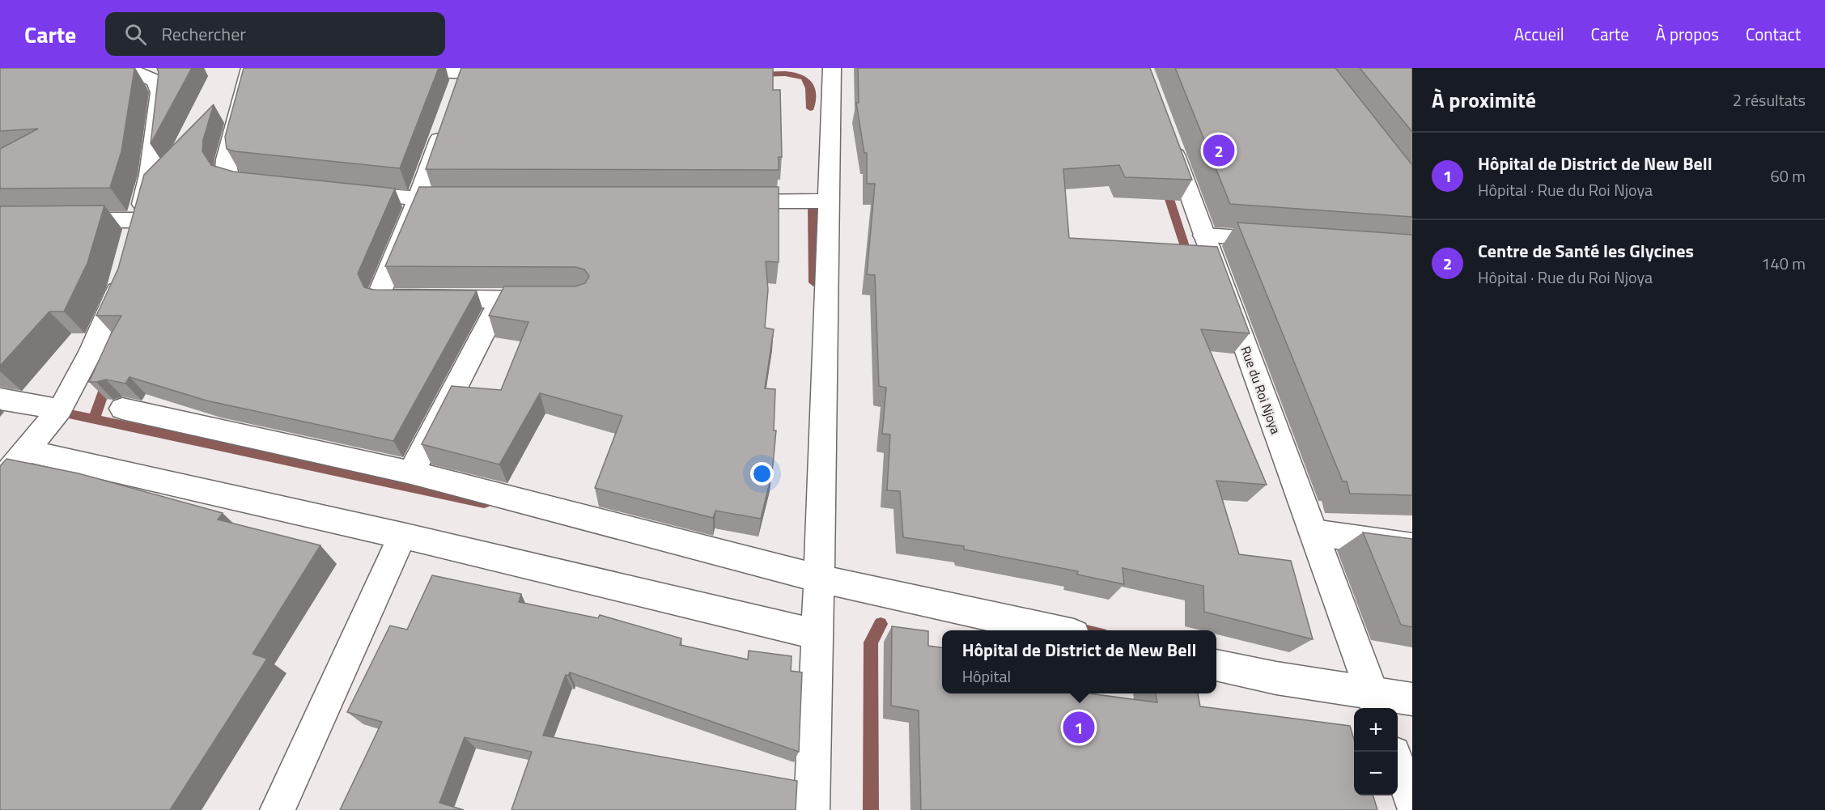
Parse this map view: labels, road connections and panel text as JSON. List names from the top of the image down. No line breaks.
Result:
{"streets":{"street":["Rue du Roi Njoya"]},"page":{"header":"Carte","search":"Rechercher","nav":["Accueil","Carte","À propos","Contact"],"heading":["À proximité","2 résultats"],"list":[{"mark":"1","name":"Hôpital de District de New Bell","note":"Hôpital · Rue du Roi Njoya","value":"60 m"},{"mark":"2","name":"Centre de Santé les Glycines","note":"Hôpital · Rue du Roi Njoya","value":"140 m"}],"pins":["2","1"],"popup":["Hôpital de District de New Bell","Hôpital"],"map_buttons":["+","−"]}}
